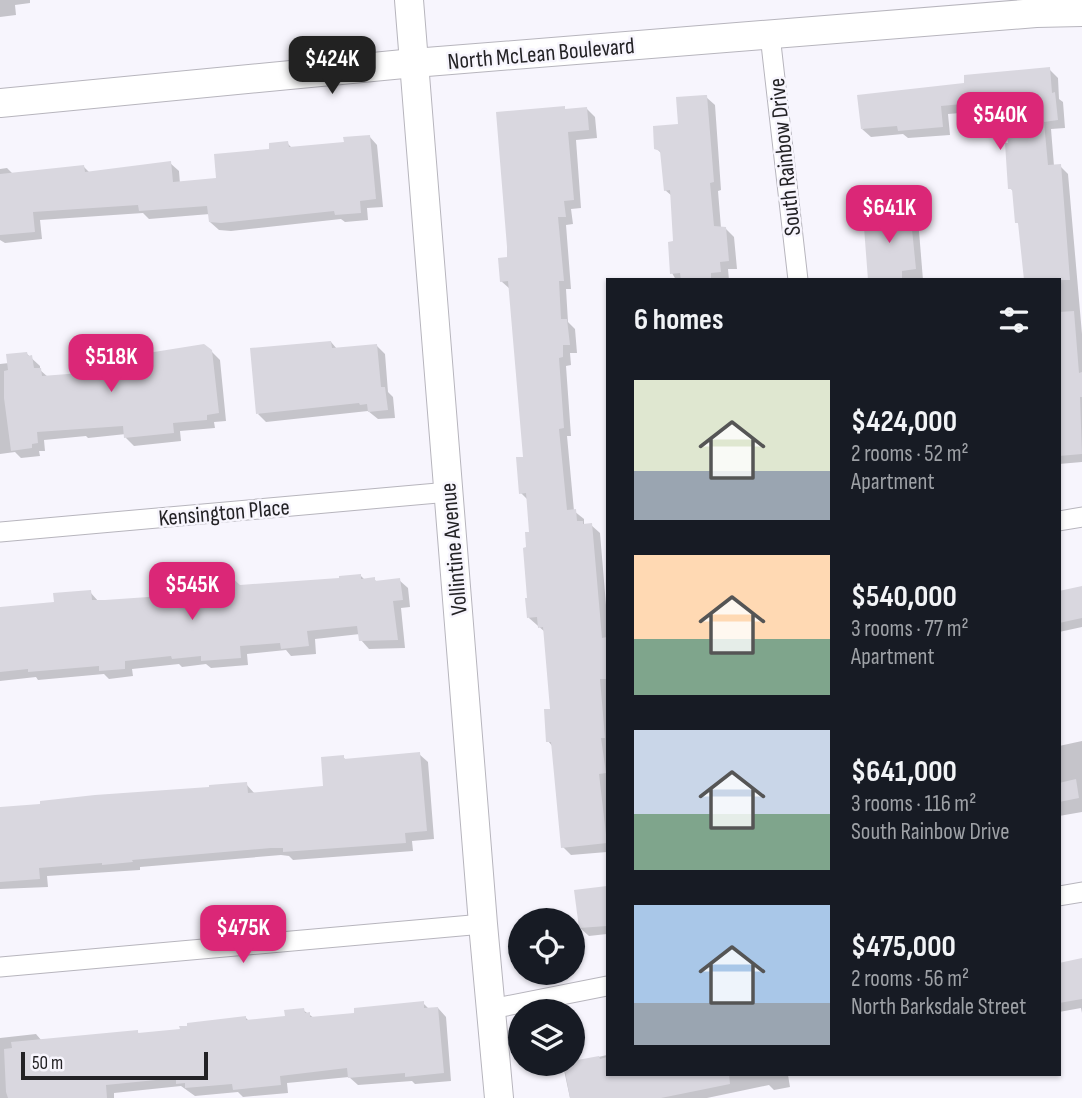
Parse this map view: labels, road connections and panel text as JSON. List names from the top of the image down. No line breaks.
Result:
{"streets":{"street":["North McLean Boulevard","South Rainbow Drive","Kensington Place","Vollintine Avenue"]},"crossings":[["North McLean Boulevard","South Rainbow Drive"],["North McLean Boulevard","Vollintine Avenue"],["Kensington Place","Vollintine Avenue"]],"scale_bar":"50 m","page":{"price":["$424K","$540K","$641K","$518K","$545K","$475K"],"heading":"6 homes","list":[{"name":"$424,000","note":"2 rooms · 52 m² · Apartment"},{"name":"$540,000","note":"3 rooms · 77 m² · Apartment"},{"name":"$641,000","note":"3 rooms · 116 m² · South Rainbow Drive"},{"name":"$475,000","note":"2 rooms · 56 m² · North Barksdale Street"}],"scale":"50 m"}}
